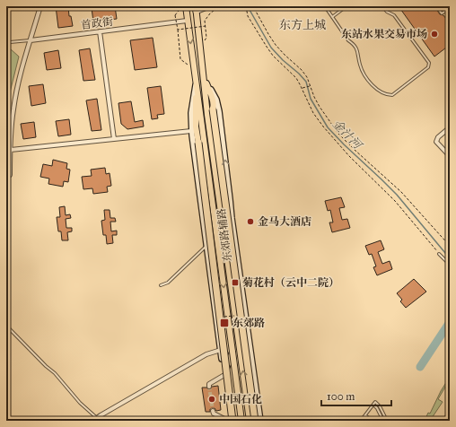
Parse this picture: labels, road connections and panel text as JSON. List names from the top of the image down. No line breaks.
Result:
{"streets":{"main road":["东郊路辅路"],"street":["首政街"]},"districts":["东方上城"],"water":["金汁河"],"places":{"other":["东站水果交易市场","金马大酒店","中国石化"],"transit":["菊花村（云中二院）","东郊路"]},"scale_bar":"100 m"}
